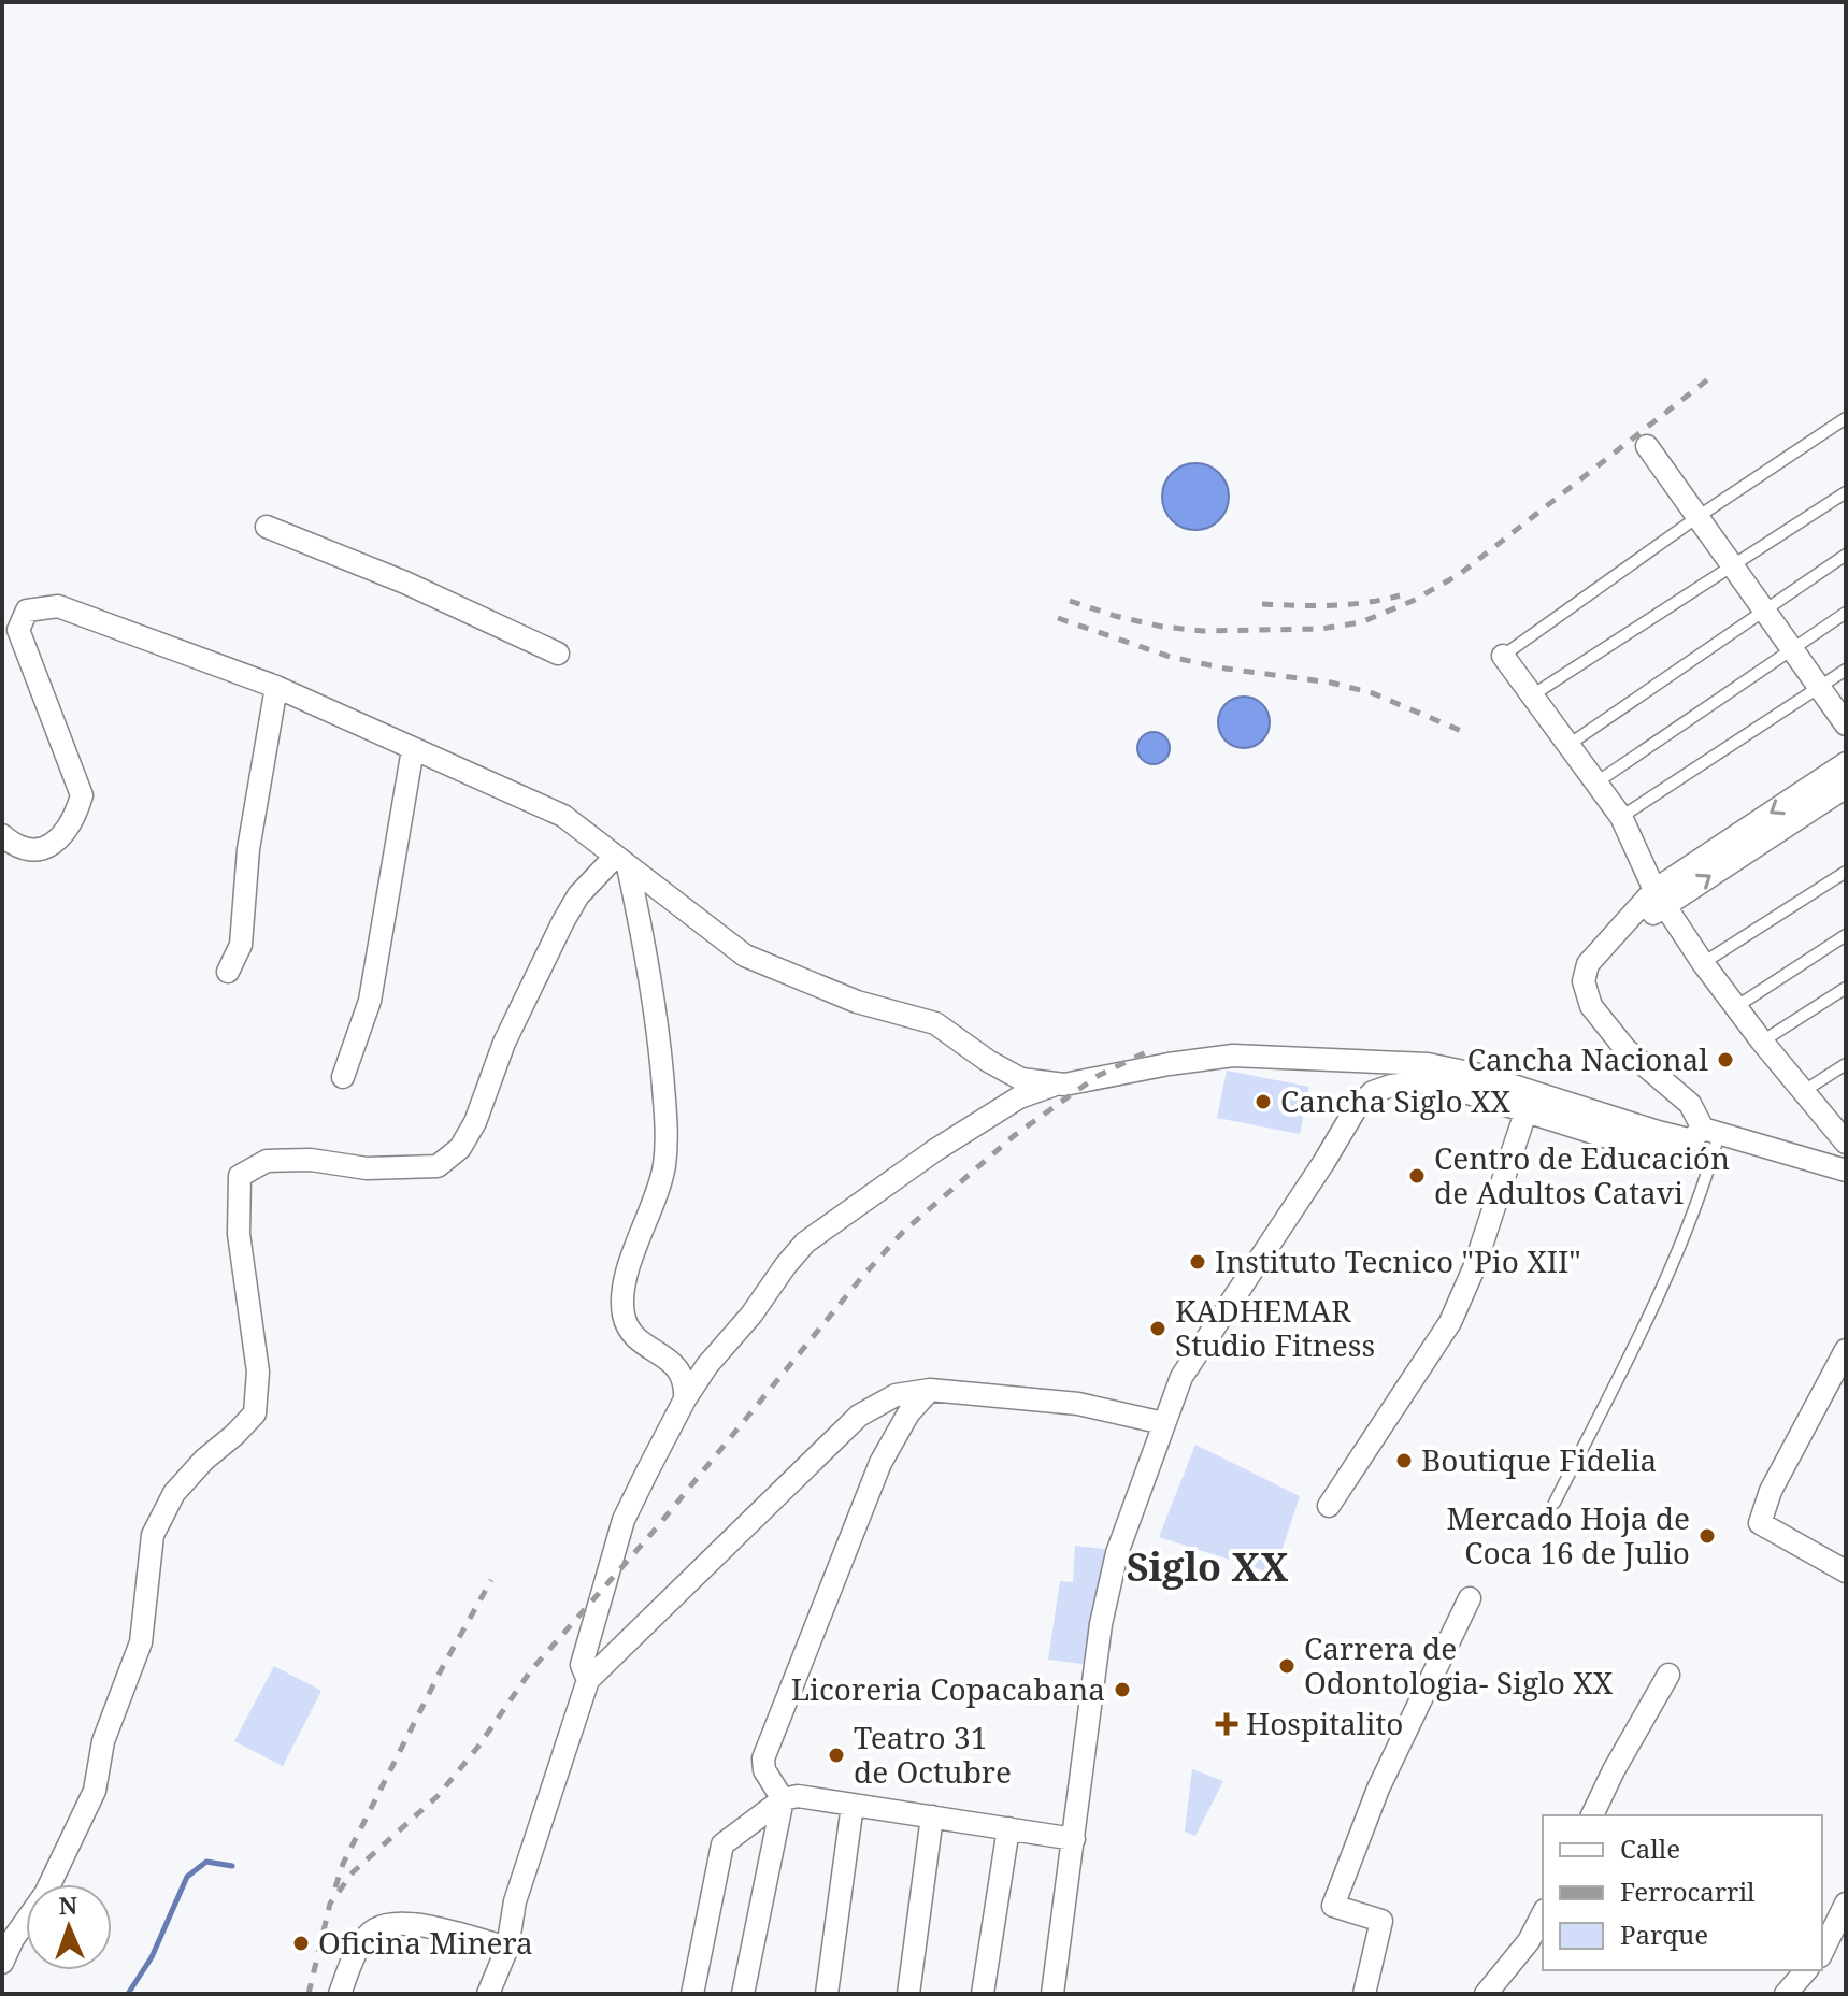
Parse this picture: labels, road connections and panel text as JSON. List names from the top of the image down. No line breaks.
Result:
{"districts":["Siglo XX"],"places":{"other":["Cancha Nacional","Cancha Siglo XX","Centro de Educación de Adultos Catavi","Instituto Tecnico \"Pio XII\"","KADHEMAR Studio Fitness","Boutique Fidelia","Mercado Hoja de Coca 16 de Julio","Carrera de Odontologia- Siglo XX","Licoreria Copacabana","Teatro 31 de Octubre","Oficina Minera"],"health":["Hospitalito"]},"legend":["Calle","Ferrocarril","Parque"],"north":"top"}
